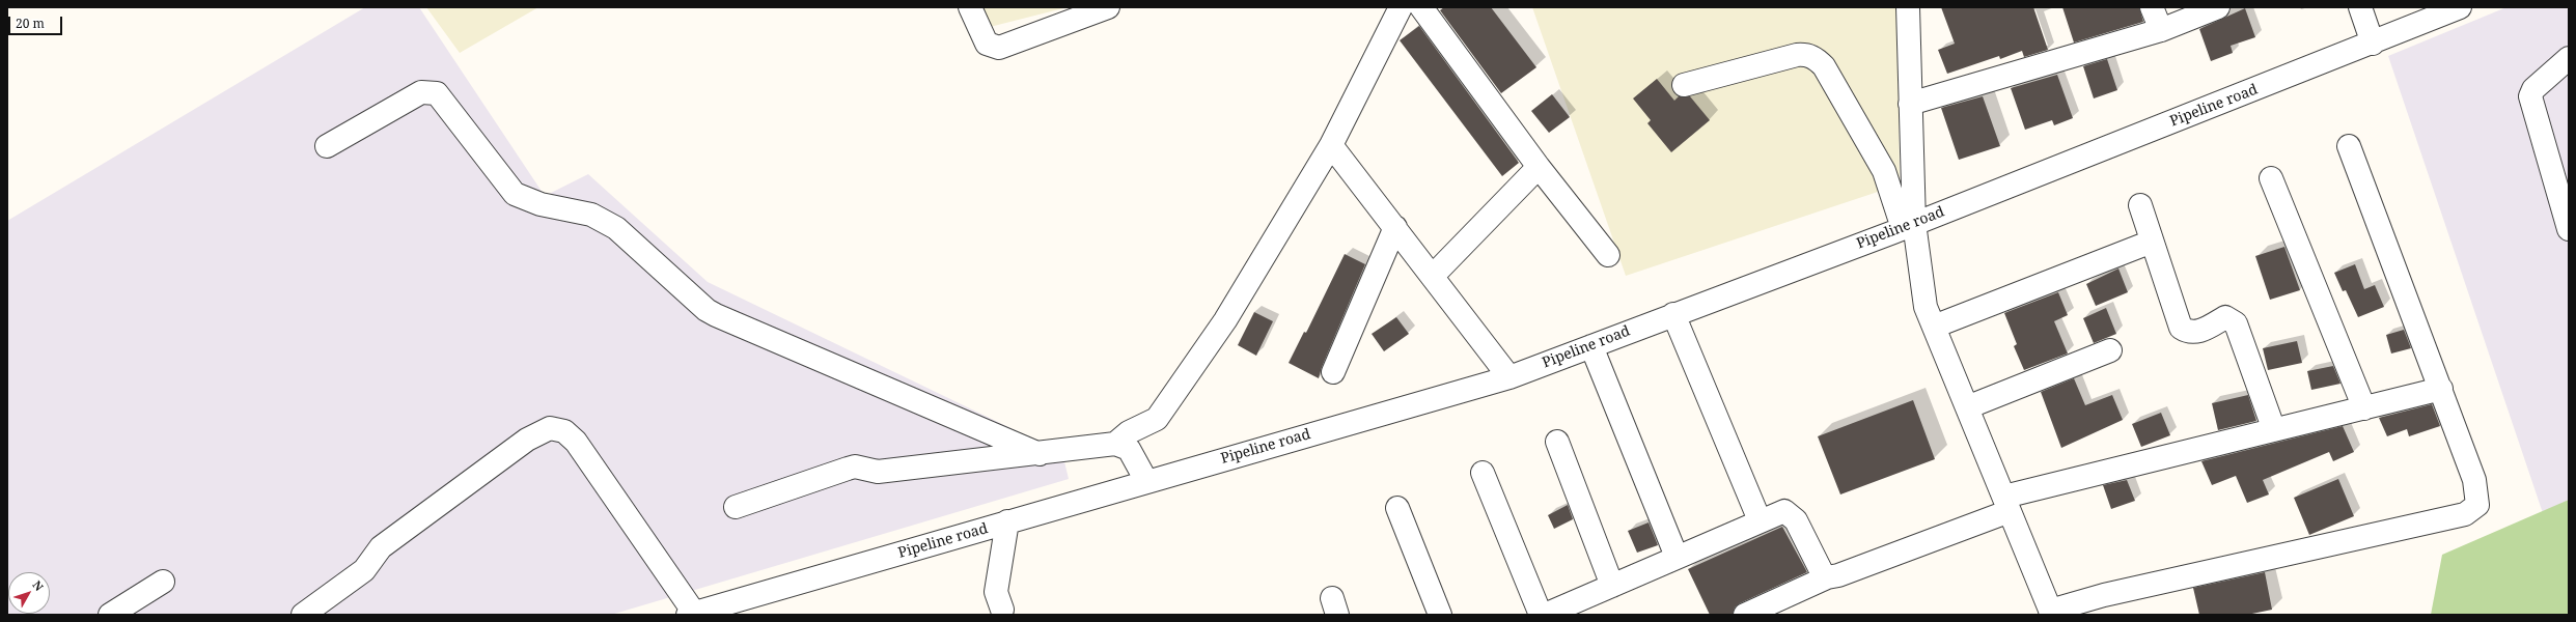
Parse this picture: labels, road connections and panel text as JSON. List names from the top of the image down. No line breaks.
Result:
{"streets":{"street":["Pipeline road"]},"scale_bar":"20 m","north":"top right"}
